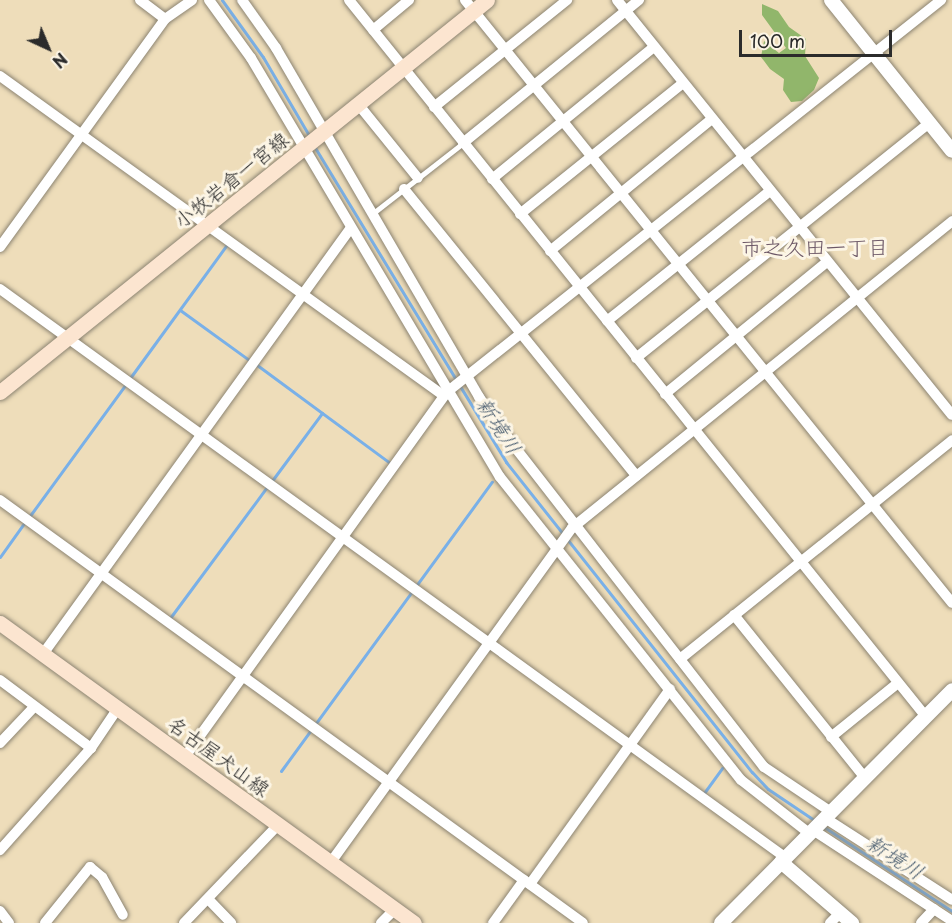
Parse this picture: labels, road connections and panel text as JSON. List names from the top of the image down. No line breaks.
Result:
{"streets":{"main road":["小牧岩倉一宮線","名古屋犬山線"]},"districts":["市之久田一丁目"],"water":["新境川"],"scale_bar":"100 m","north":"bottom right"}
